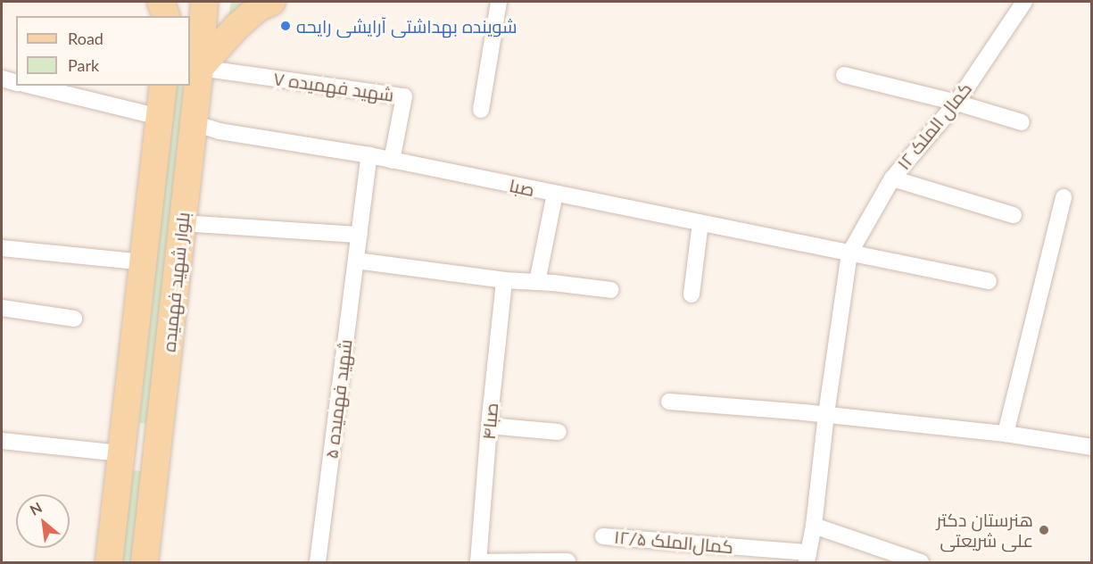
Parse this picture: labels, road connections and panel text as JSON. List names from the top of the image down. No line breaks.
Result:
{"streets":{"main road":["بلوار شهید فهمیده"],"street":["شهید فهمیده ۷","کمال الملک ۱۲","صبا","شهید فهمیده ۵","صبا۴","کمال‌الملک ۱۲/۵"]},"crossings":[["شهید فهمیده ۷","صبا"],["شهید فهمیده ۷","بلوار شهید فهمیده"],["کمال الملک ۱۲","صبا"],["صبا","بلوار شهید فهمیده"],["صبا","شهید فهمیده ۵"]],"places":["شوینده بهداشتی آرایشی رایحه","هنرستان دکتر علی شریعتی"],"legend":["Road","Park"],"north":"top left"}
